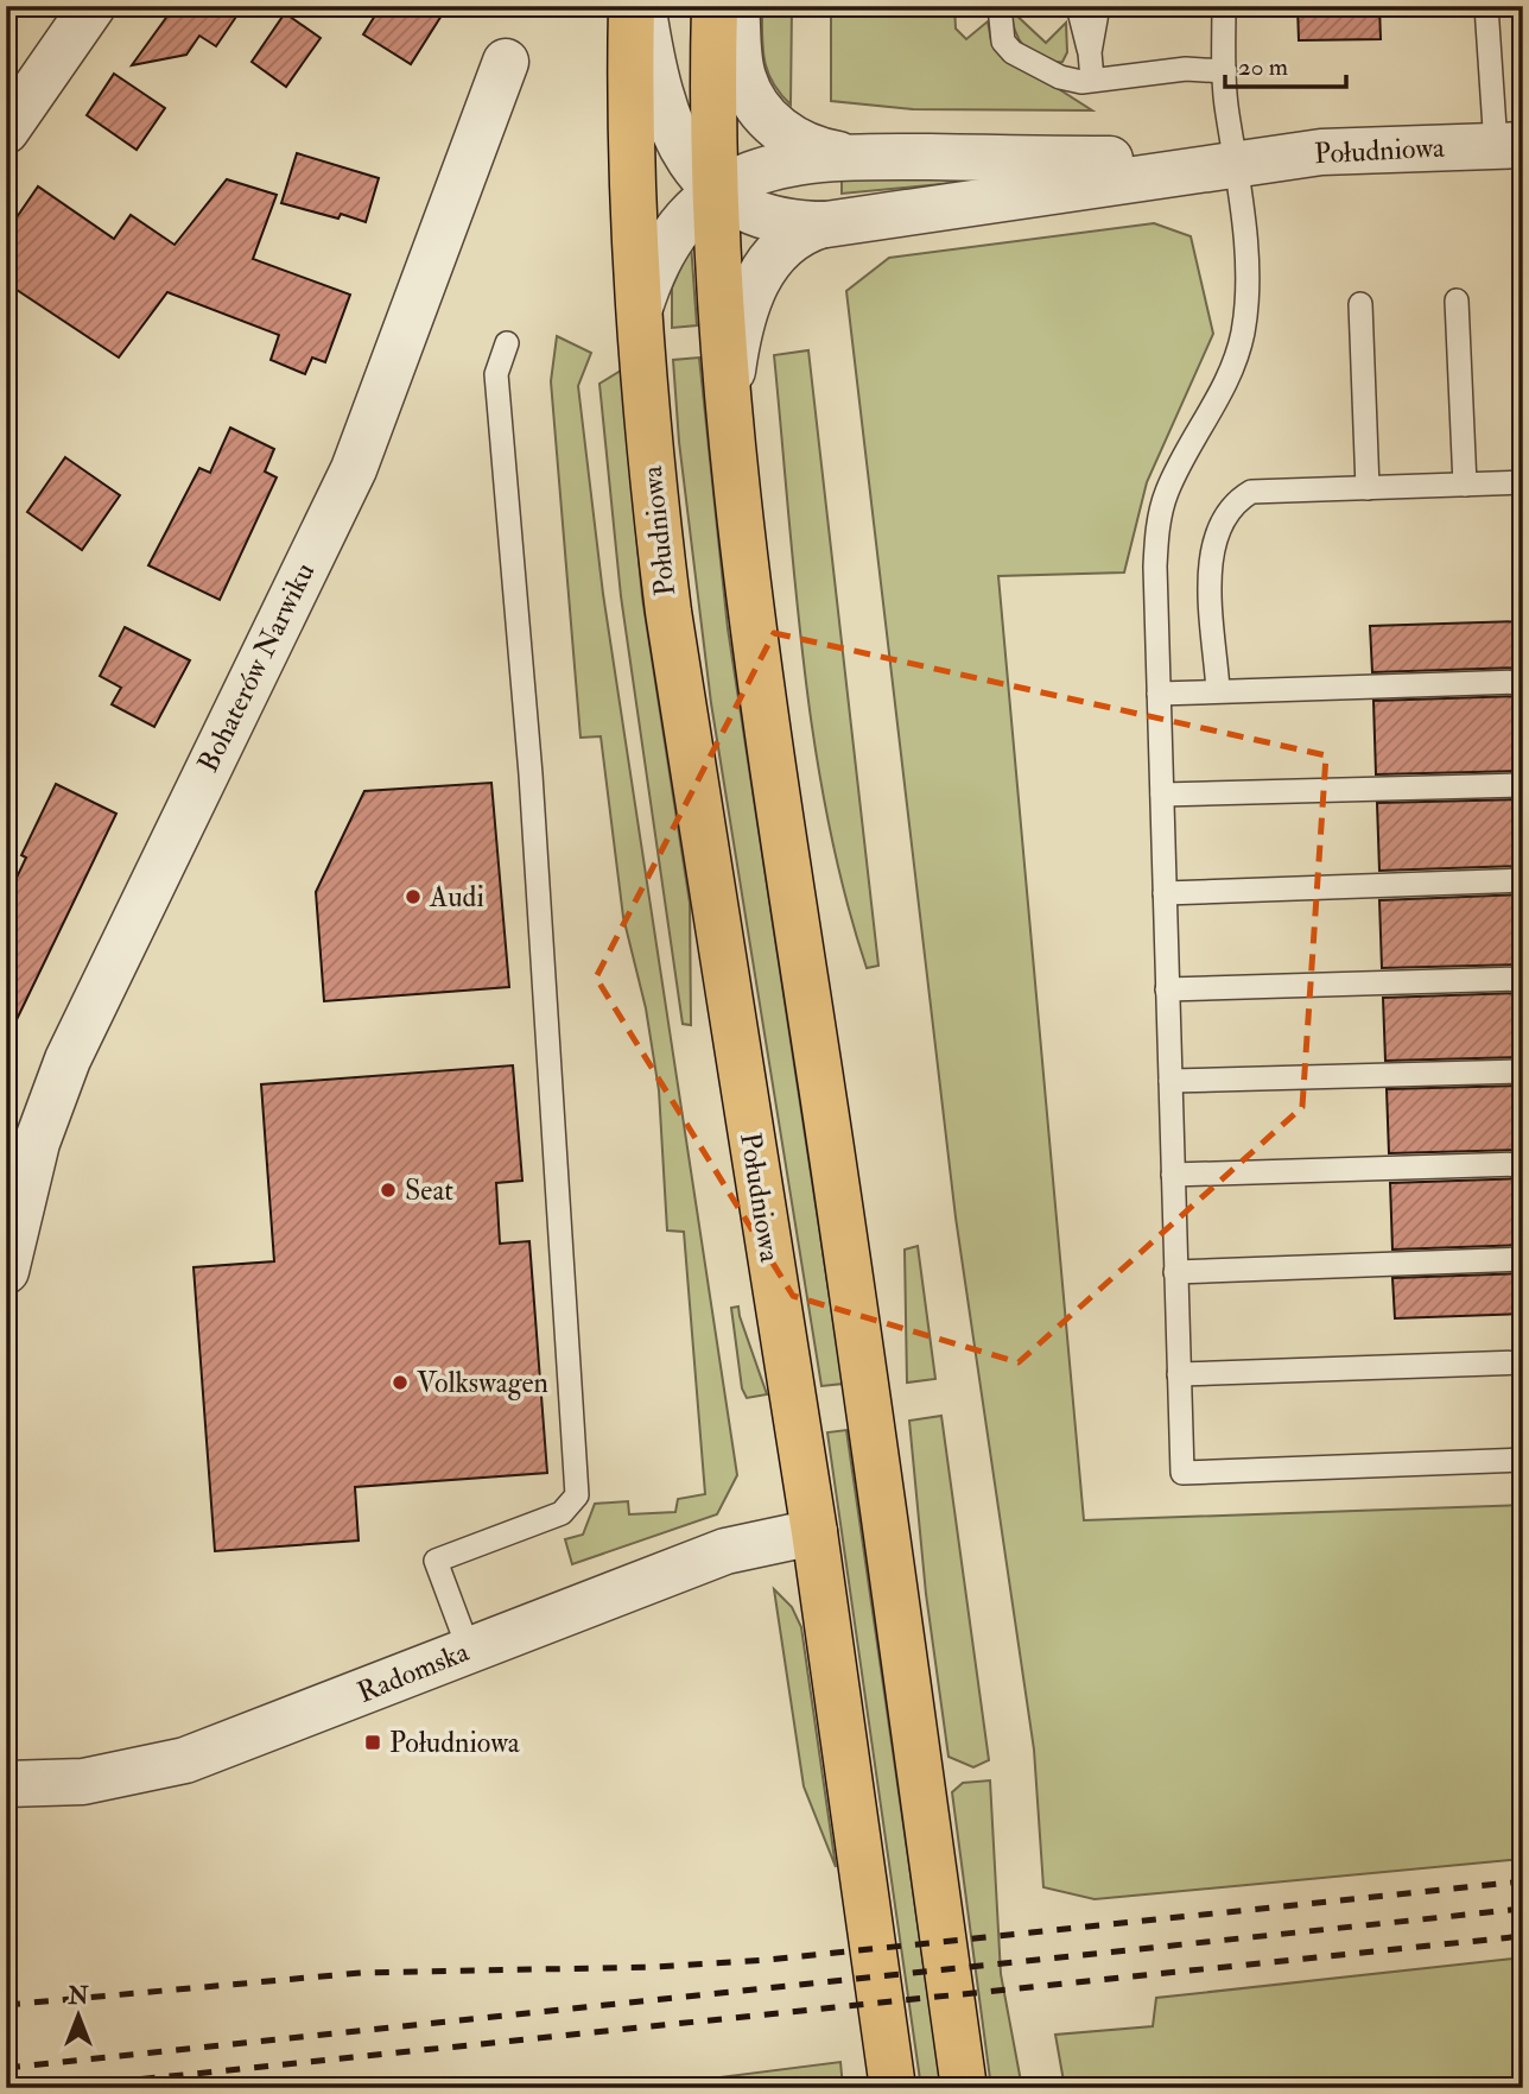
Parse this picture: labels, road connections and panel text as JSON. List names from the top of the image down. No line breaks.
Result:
{"streets":{"main road":["Południowa"],"street":["Bohaterów Narwiku","Radomska"]},"crossings":[["Południowa","Radomska"]],"places":{"other":["Audi","Seat","Volkswagen"],"transit":["Południowa"]},"scale_bar":"20 m","north":"top"}
